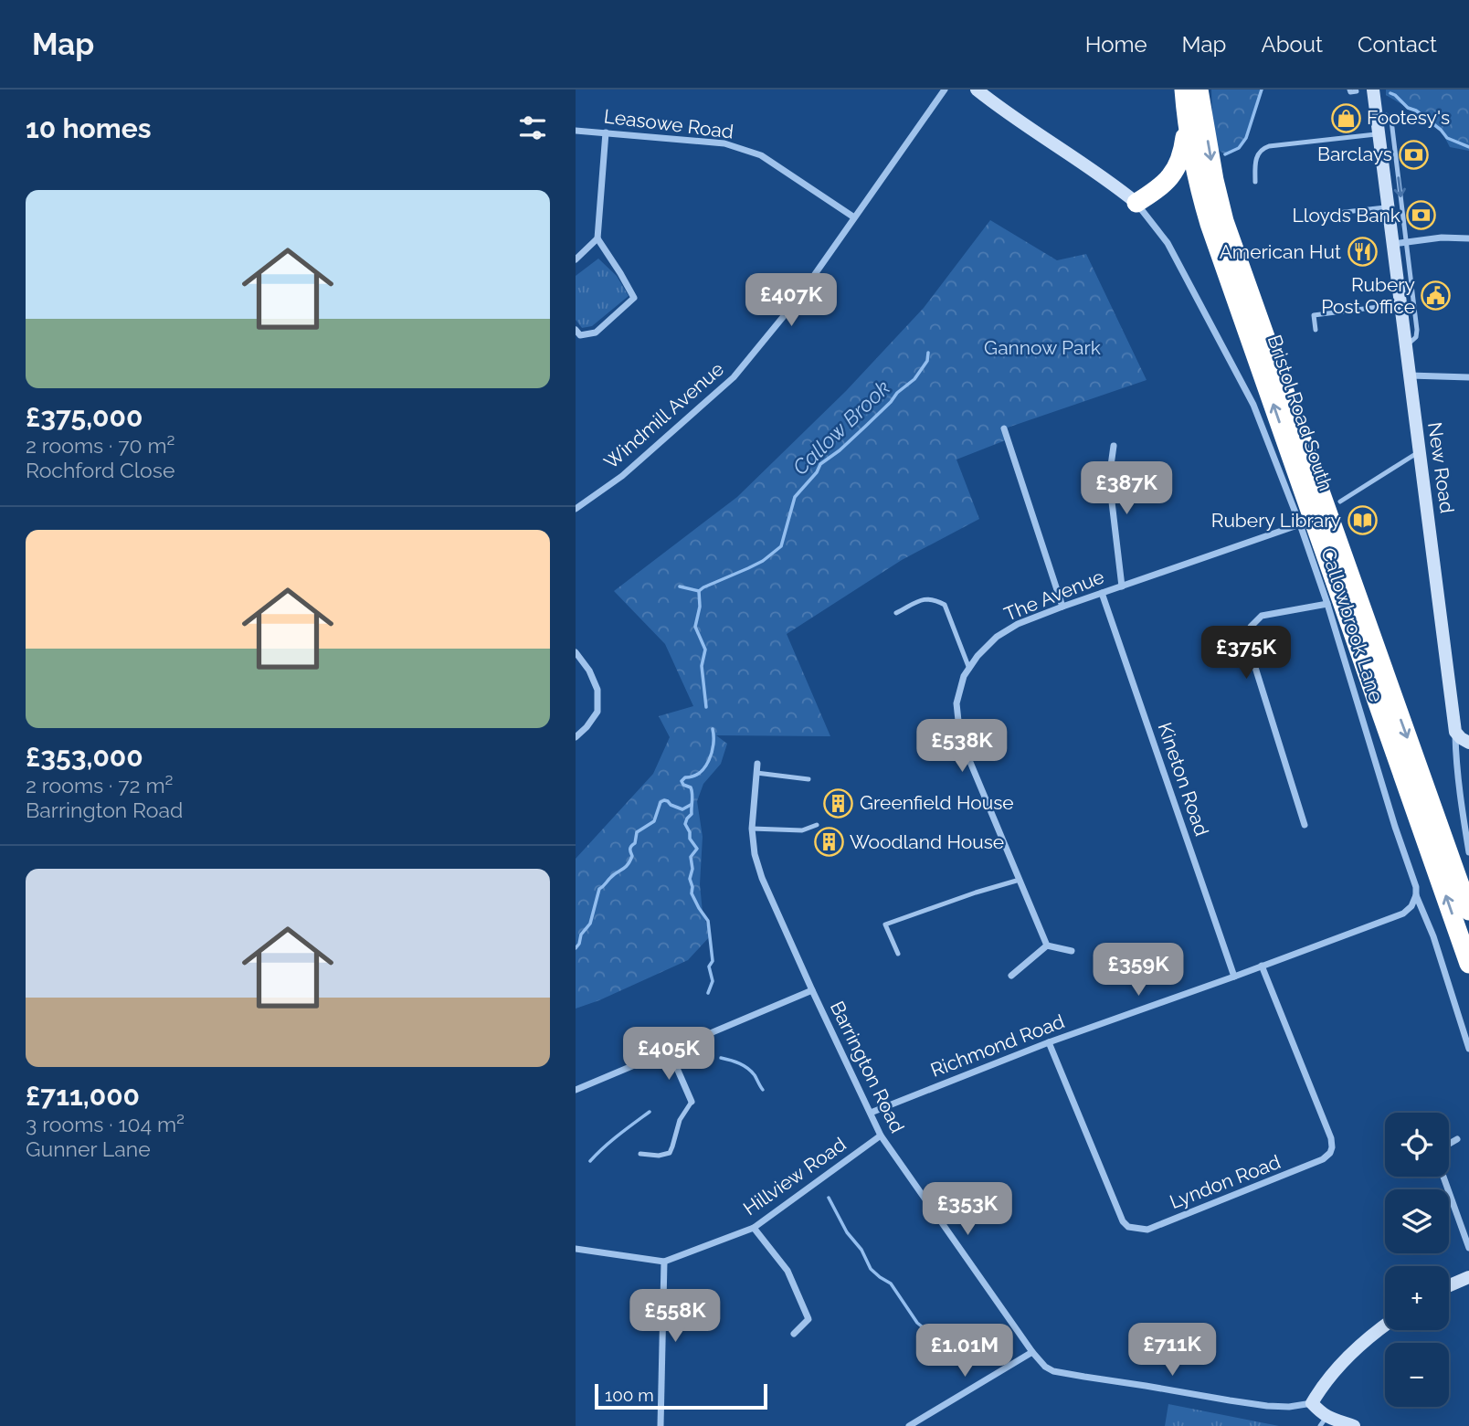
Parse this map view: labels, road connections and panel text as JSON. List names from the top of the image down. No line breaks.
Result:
{"streets":{"highway":["Bristol Road South"],"street":["Leasowe Road","Windmill Avenue","New Road","The Avenue","Callowbrook Lane","Kineton Road","Richmond Road","Barrington Road","Hillview Road","Lyndon Road"]},"crossings":[["Leasowe Road","Windmill Avenue"],["The Avenue","Callowbrook Lane"],["The Avenue","Kineton Road"],["Callowbrook Lane","Richmond Road"],["Kineton Road","Richmond Road"],["Richmond Road","Barrington Road"],["Richmond Road","Lyndon Road"],["Barrington Road","Hillview Road"]],"water":["Callow Brook"],"parks":["Gannow Park"],"places":{"shop":["Footesy's"],"bank":["Barclays","Lloyds Bank"],"restaurant":["American Hut"],"public building":["Rubery Post Office"],"library":["Rubery Library"],"building":["Greenfield House","Woodland House"]},"scale_bar":"100 m","page":{"header":"Map","nav":["Home","Map","About","Contact"],"heading":"10 homes","list":[{"name":"£375,000","note":"2 rooms · 70 m² · Rochford Close"},{"name":"£353,000","note":"2 rooms · 72 m² · Barrington Road"},{"name":"£711,000","note":"3 rooms · 104 m² · Gunner Lane"}],"price":["£407K","£387K","£375K","£538K","£359K","£405K","£353K","£558K","£711K","£1.01M"],"map_buttons":["+","−"],"scale":"100 m"}}
